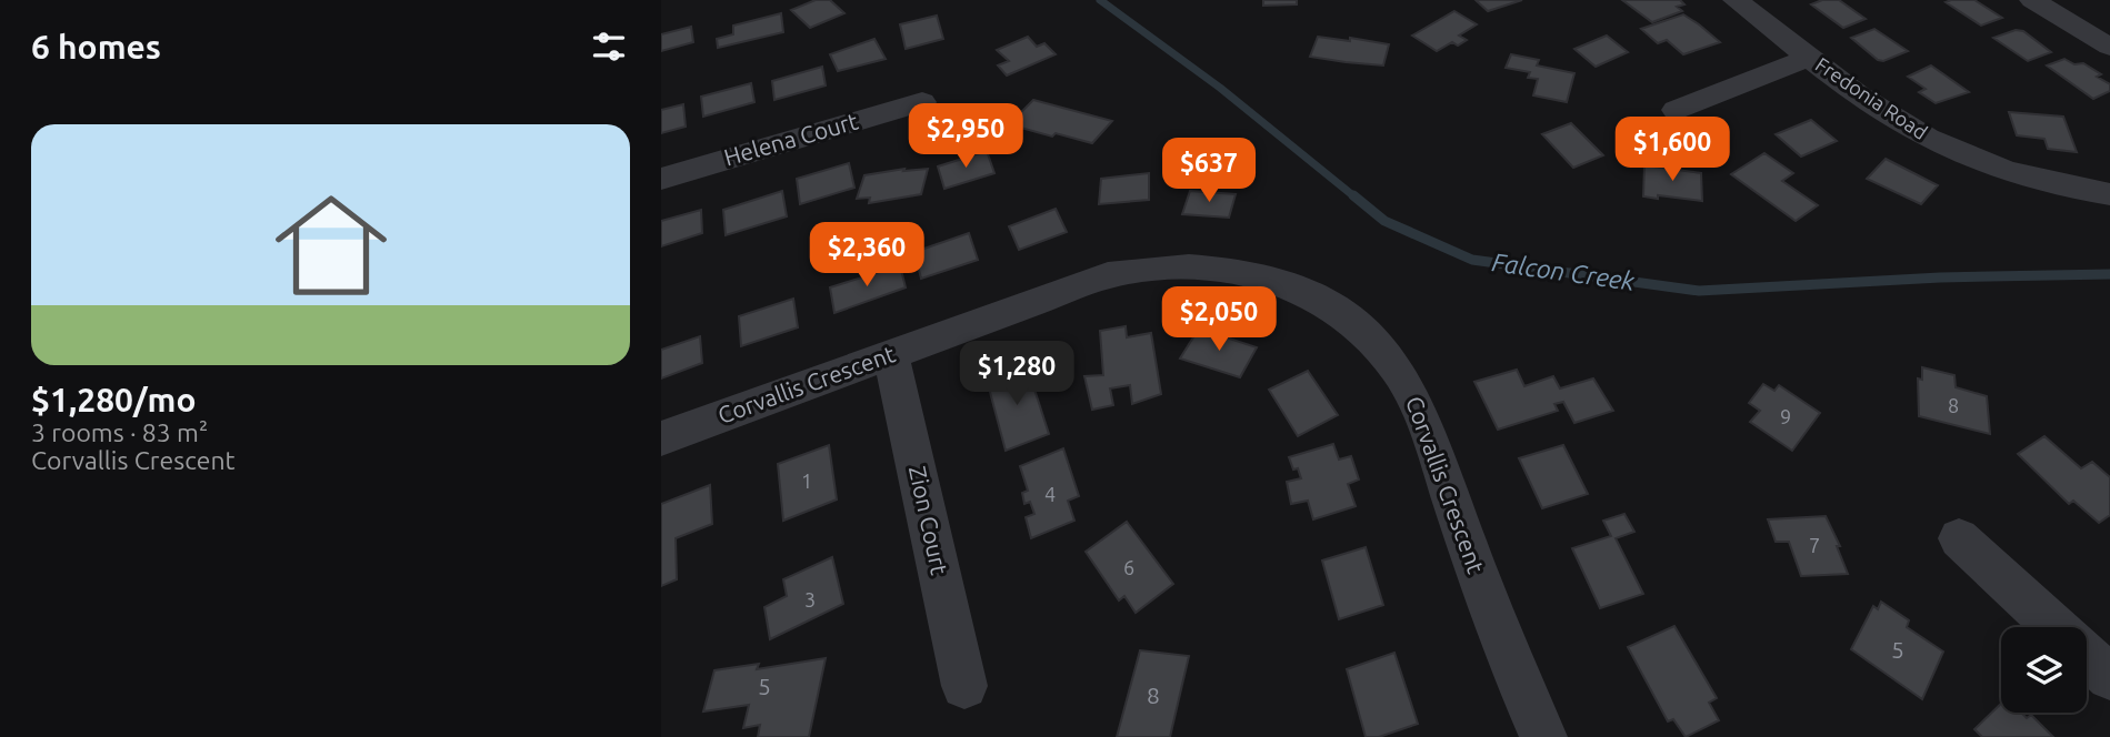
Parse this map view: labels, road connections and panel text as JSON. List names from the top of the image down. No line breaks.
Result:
{"streets":{"street":["Fredonia Road","Helena Court","Corvallis Crescent","Zion Court"]},"crossings":[["Corvallis Crescent","Zion Court"]],"water":["Falcon Creek"],"house_numbers":["8","9","1","4","7","6","3","5","5","8"],"page":{"heading":"6 homes","list":[{"name":"$1,280/mo","note":"3 rooms · 83 m² · Corvallis Crescent"}],"price":["$2,950","$1,600","$637","$2,360","$2,050","$1,280"]}}
